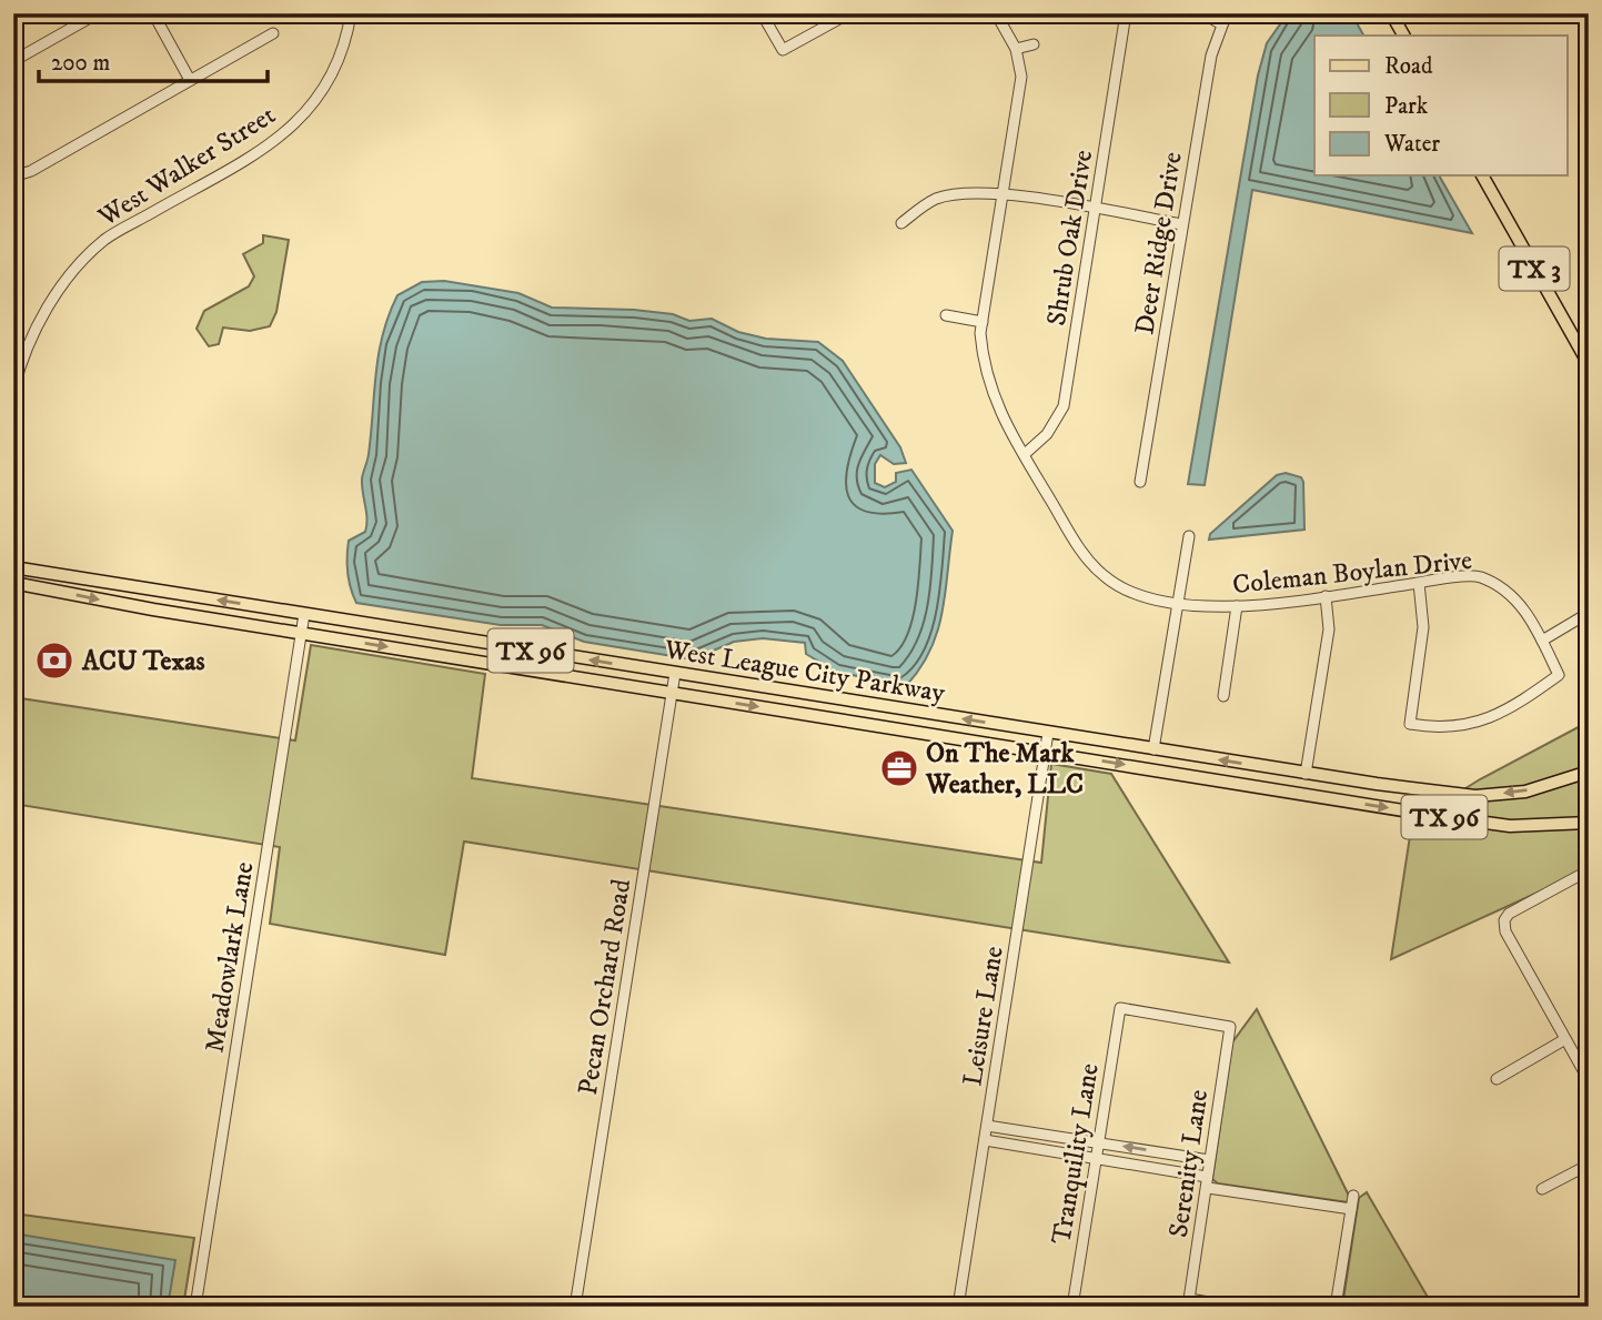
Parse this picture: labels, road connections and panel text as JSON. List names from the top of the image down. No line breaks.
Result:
{"streets":{"main road":["TX 3","TX 96","West League City Parkway"],"street":["West Walker Street","Shrub Oak Drive","Deer Ridge Drive","Coleman Boylan Drive","Meadowlark Lane","Pecan Orchard Road","Leisure Lane","Tranquility Lane","Serenity Lane"]},"crossings":[["Shrub Oak Drive","Coleman Boylan Drive"],["West League City Parkway","Meadowlark Lane"],["West League City Parkway","Pecan Orchard Road"],["West League City Parkway","Leisure Lane"],["Tranquility Lane","Serenity Lane"]],"places":{"bank":["ACU Texas"],"office":["On The Mark Weather, LLC"]},"legend":["Road","Park","Water"],"scale_bar":"200 m"}
